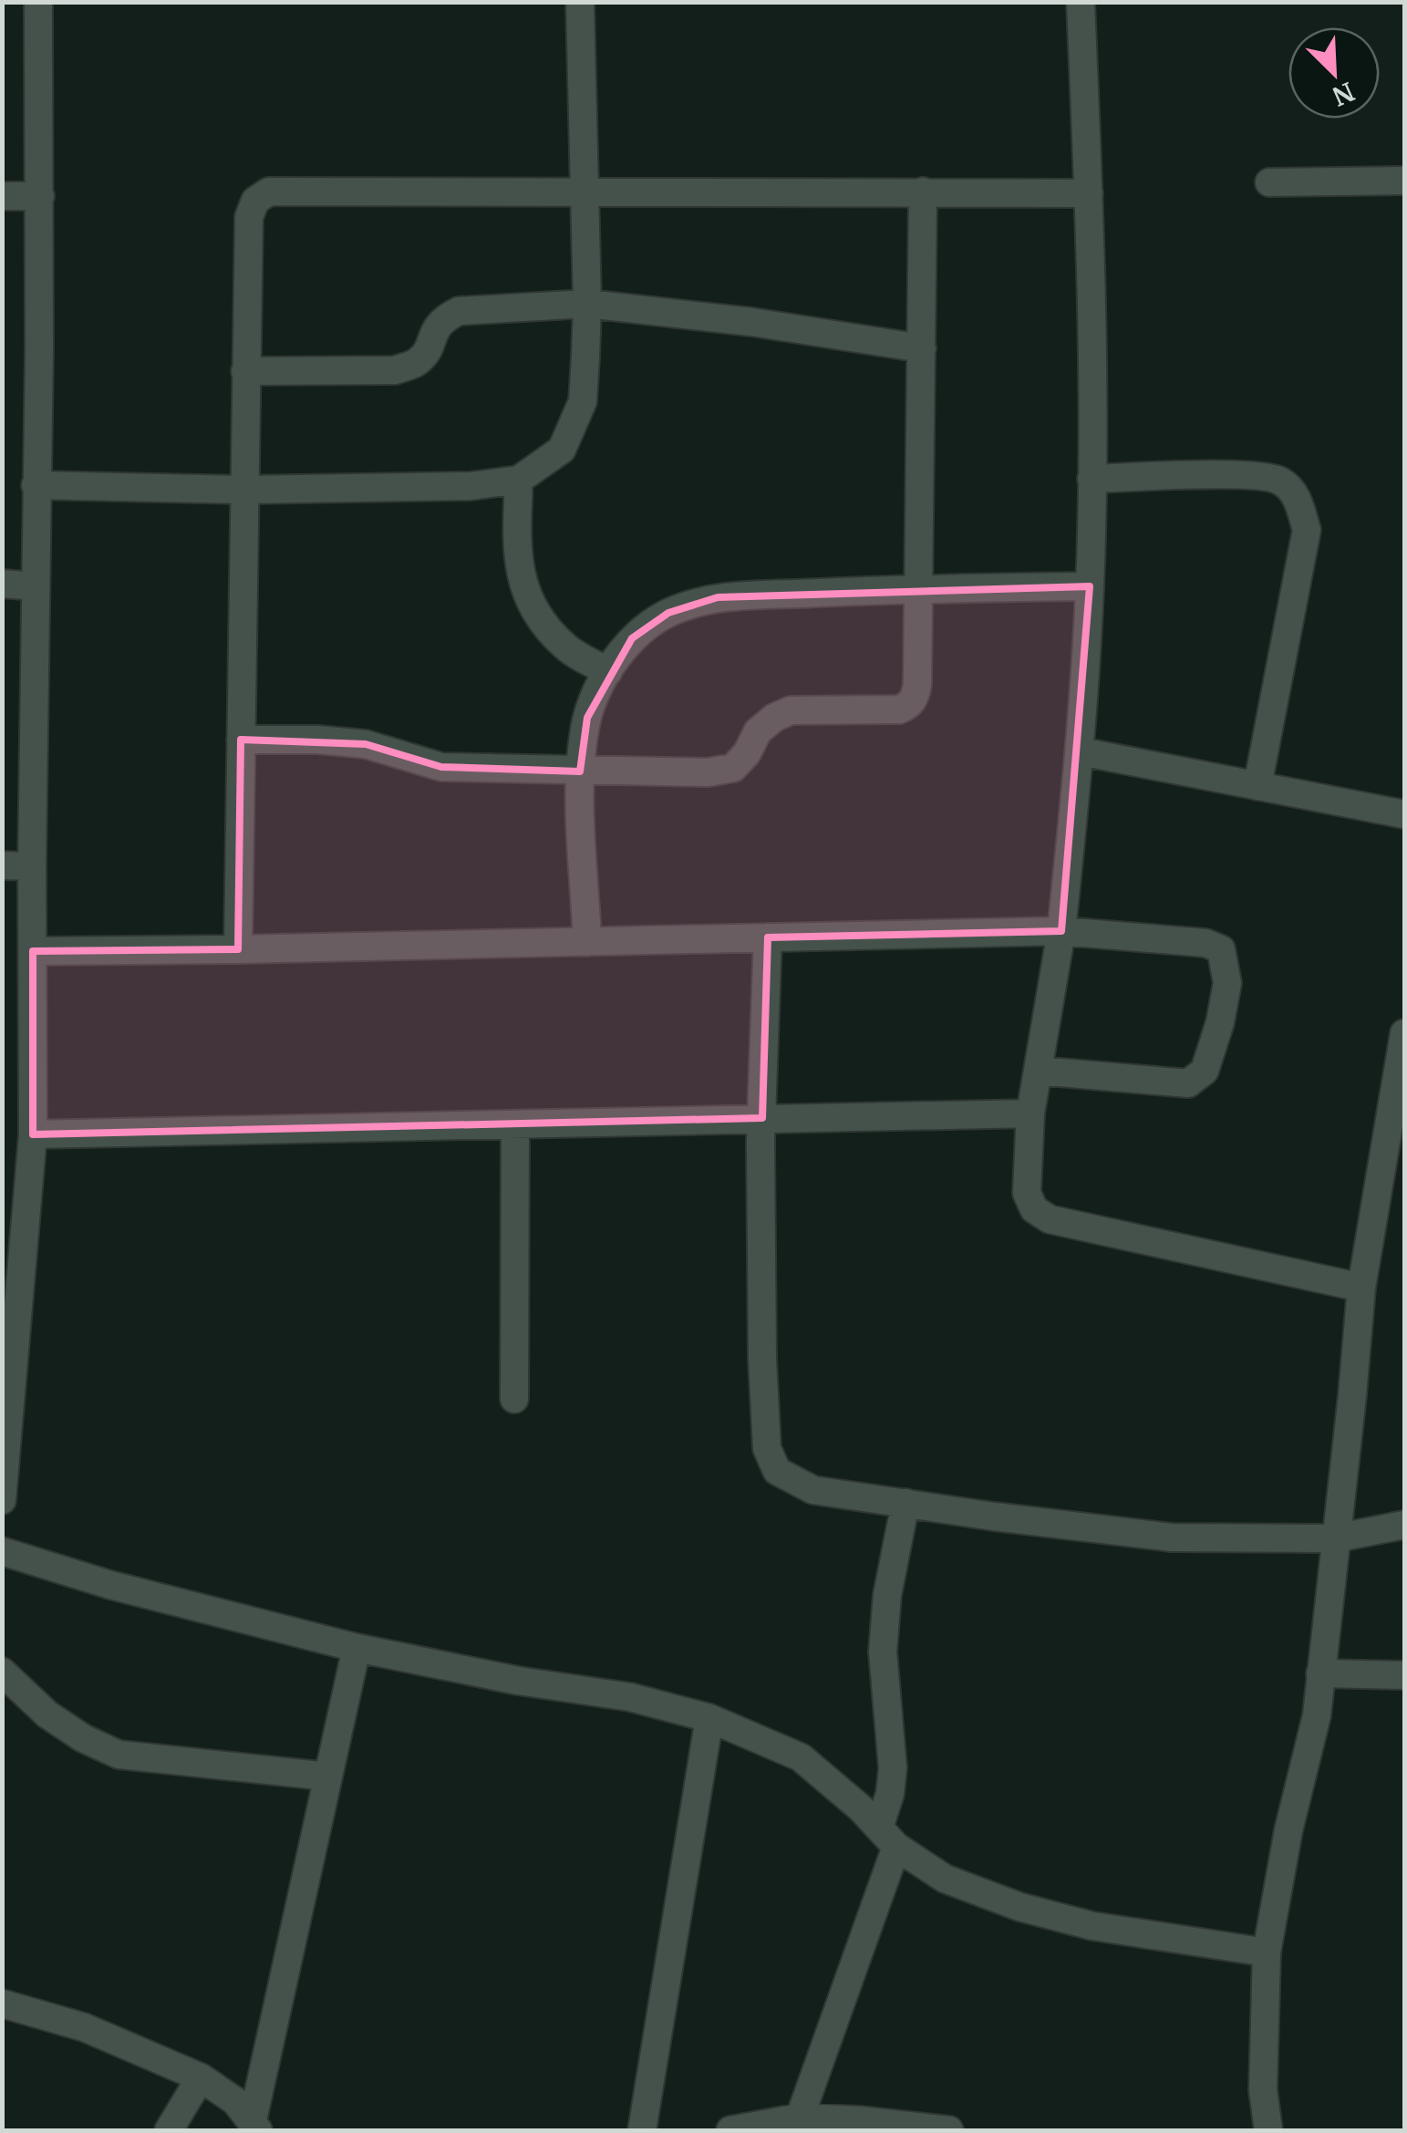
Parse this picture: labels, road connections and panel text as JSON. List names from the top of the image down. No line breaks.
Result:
{"north":"bottom right"}
